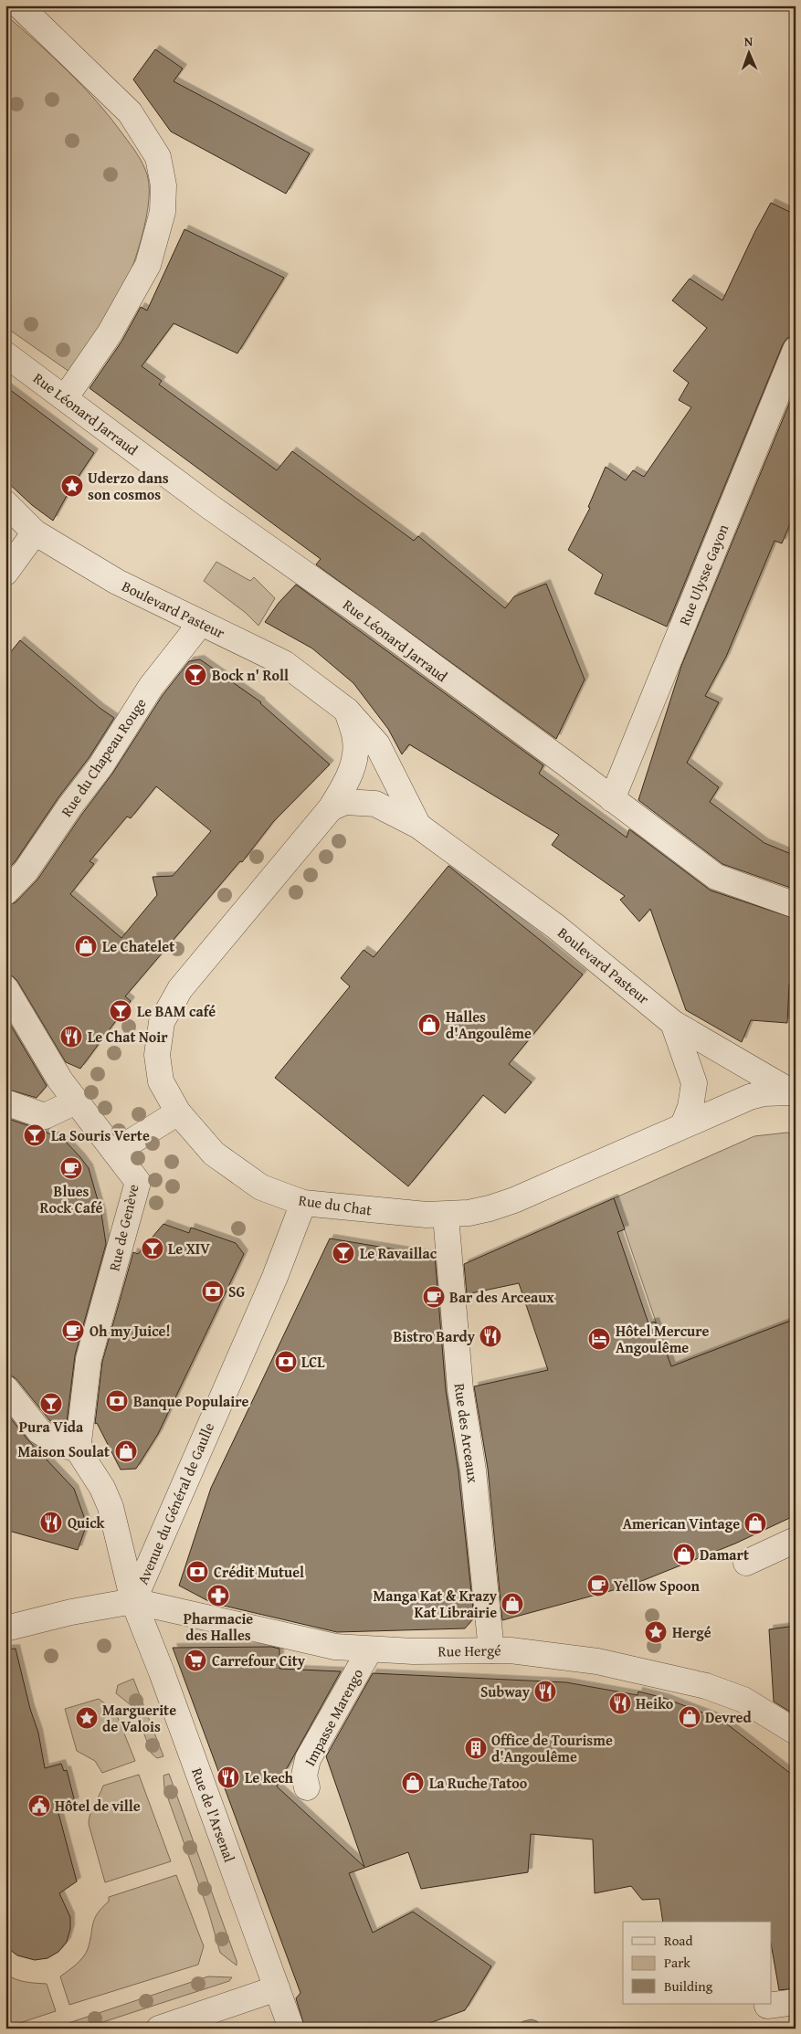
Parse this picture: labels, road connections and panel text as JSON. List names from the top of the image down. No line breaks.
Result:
{"streets":{"street":["Rue Léonard Jarraud","Rue Ulysse Gayon","Boulevard Pasteur","Rue du Chapeau Rouge","Rue du Chat","Rue de Genève","Rue des Arceaux","Avenue du Général de Gaulle","Rue Hergé","Impasse Marengo","Rue de l'Arsenal"]},"crossings":[["Rue Léonard Jarraud","Rue Ulysse Gayon"],["Boulevard Pasteur","Rue du Chapeau Rouge"],["Boulevard Pasteur","Rue du Chat"],["Rue du Chat","Rue des Arceaux"],["Rue du Chat","Avenue du Général de Gaulle"],["Rue de Genève","Rue de l'Arsenal"],["Rue des Arceaux","Rue Hergé"],["Avenue du Général de Gaulle","Rue Hergé"],["Avenue du Général de Gaulle","Rue de l'Arsenal"],["Rue Hergé","Impasse Marengo"],["Rue Hergé","Rue de l'Arsenal"]],"places":{"place":["Uderzo dans son cosmos","Hergé","Marguerite de Valois"],"bar":["Bock n' Roll","Le BAM café","La Souris Verte","Le XIV","Le Ravaillac","Pura Vida"],"shop":["Le Chatelet","Halles d'Angoulême","Maison Soulat","American Vintage","Damart","Manga Kat & Krazy Kat Librairie","Devred","La Ruche Tatoo"],"restaurant":["Le Chat Noir","Bistro Bardy","Quick","Subway","Heiko","Le kech"],"cafe":["Blues Rock Café","Bar des Arceaux","Oh my Juice!","Yellow Spoon"],"bank":["SG","LCL","Banque Populaire","Crédit Mutuel"],"hotel":["Hôtel Mercure Angoulême"],"pharmacy":["Pharmacie des Halles"],"supermarket":["Carrefour City"],"building":["Office de Tourisme d'Angoulême"],"public building":["Hôtel de ville"]},"legend":["Road","Park","Building"],"north":"top"}
